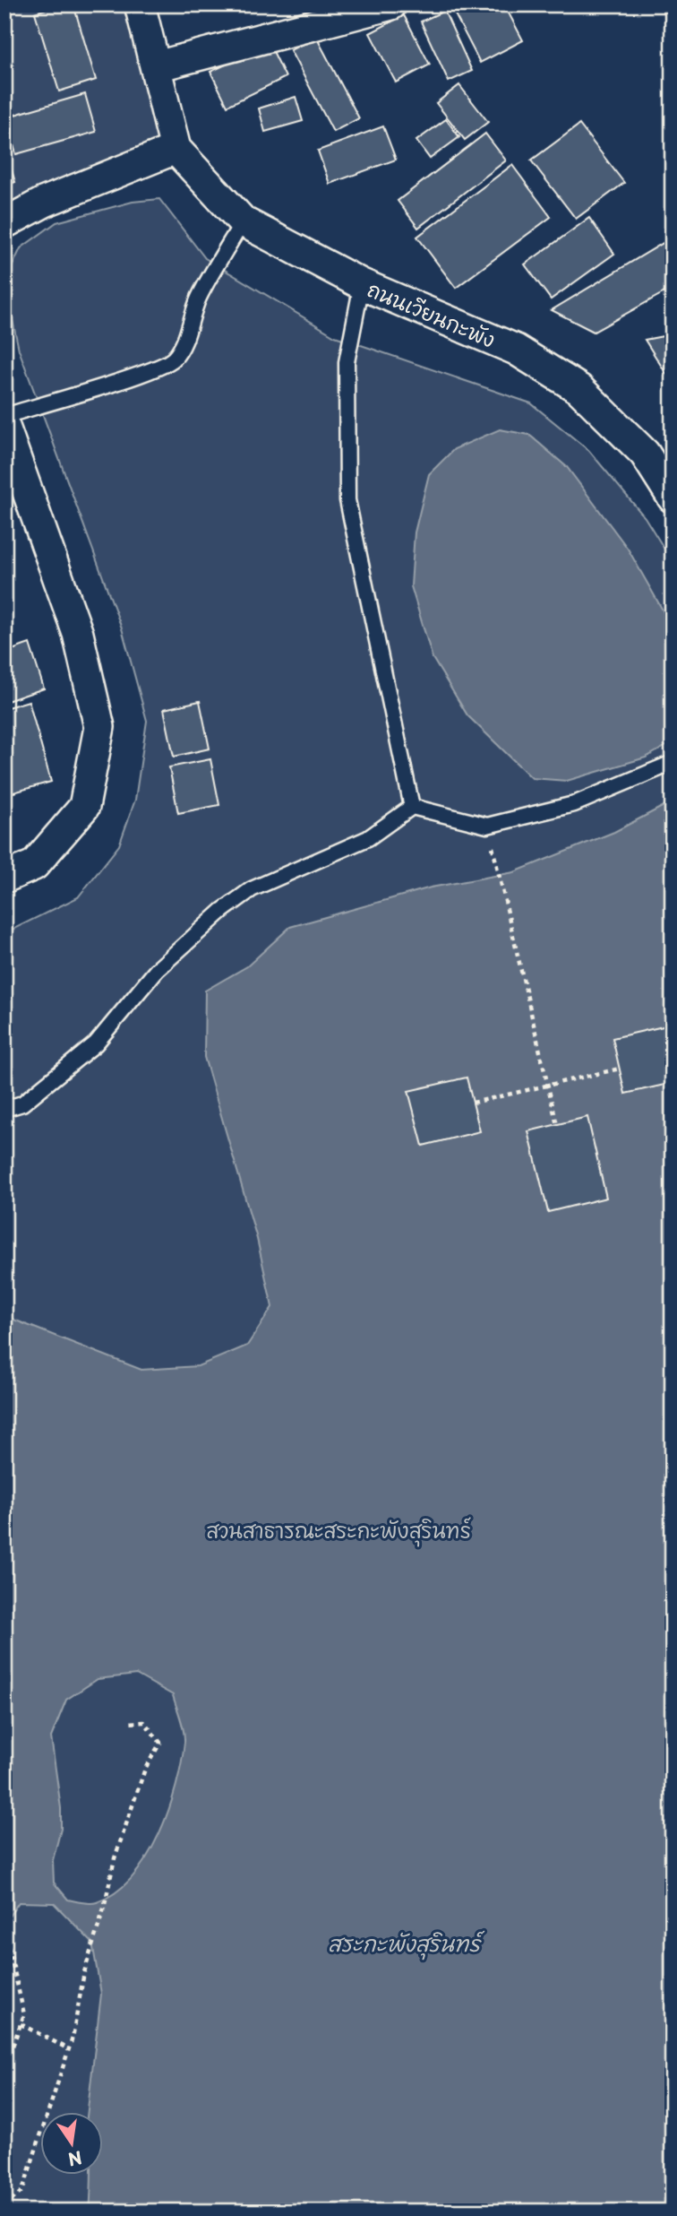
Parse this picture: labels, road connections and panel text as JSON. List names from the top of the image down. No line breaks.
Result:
{"streets":{"street":["ถนนเวียนกะพัง"]},"water":["สระกะพังสุรินทร์"],"parks":["สวนสาธารณะสระกะพังสุรินทร์"],"north":"bottom"}
